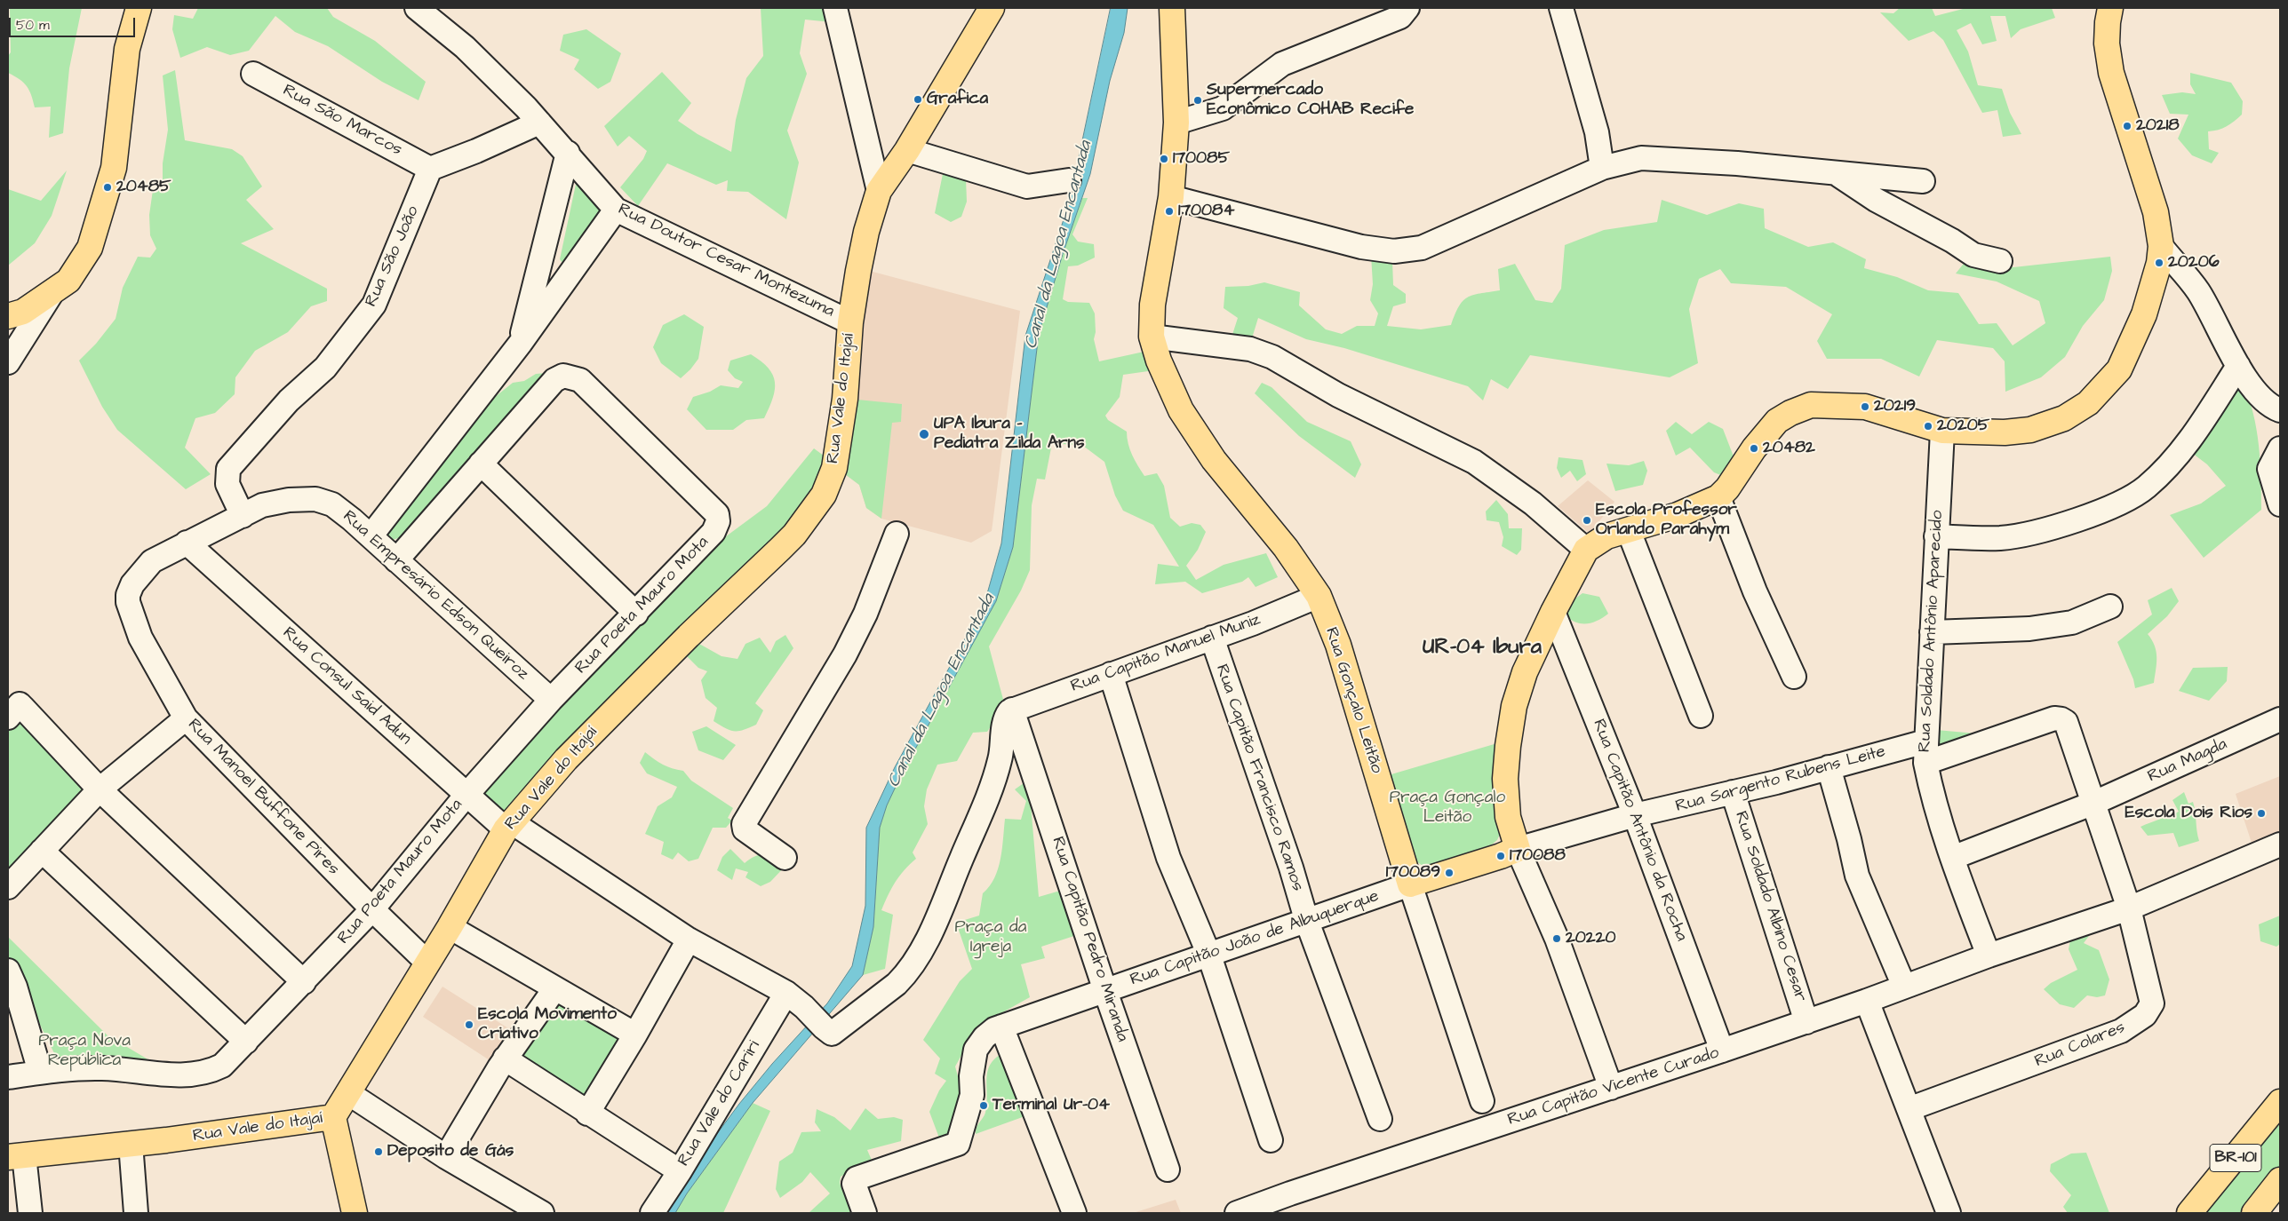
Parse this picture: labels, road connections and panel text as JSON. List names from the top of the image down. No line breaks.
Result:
{"streets":{"main road":["Rua Vale do Itajaí","Rua Gonçalo Leitão","Rua Capitão João de Albuquerque","BR-101"],"street":["Rua São Marcos","Rua São João","Rua Doutor Cesar Montezuma","Rua Empresário Edson Queiroz","Rua Poeta Mauro Mota","Rua Soldado Antônio Aparecido","Rua Capitão Manuel Muniz","Rua Consul Said Adun","Rua Magda","Rua Capitão Francisco Ramos","Rua Sargento Rubens Leite","Rua Manoel Buffone Pires","Rua Capitão Antônio da Rocha","Rua Soldado Albino Cesar","Rua Capitão Pedro Miranda","Rua Colares","Rua Capitão Vicente Curado","Rua Vale do Cariri"]},"crossings":[["Rua São Marcos","Rua São João"],["Rua São João","Rua Empresário Edson Queiroz"],["Rua Doutor Cesar Montezuma","Rua Vale do Itajaí"],["Rua Vale do Itajaí","Rua Consul Said Adun"],["Rua Vale do Itajaí","Rua Manoel Buffone Pires"],["Rua Empresário Edson Queiroz","Rua Poeta Mauro Mota"],["Rua Poeta Mauro Mota","Rua Consul Said Adun"],["Rua Poeta Mauro Mota","Rua Manoel Buffone Pires"],["Rua Soldado Antônio Aparecido","Rua Magda"],["Rua Soldado Antônio Aparecido","Rua Sargento Rubens Leite"],["Rua Soldado Antônio Aparecido","Rua Capitão Vicente Curado"],["Rua Capitão Manuel Muniz","Rua Consul Said Adun"],["Rua Capitão Manuel Muniz","Rua Gonçalo Leitão"],["Rua Capitão Manuel Muniz","Rua Capitão Francisco Ramos"],["Rua Capitão Manuel Muniz","Rua Capitão Pedro Miranda"],["Rua Consul Said Adun","Rua Manoel Buffone Pires"],["Rua Consul Said Adun","Rua Capitão Pedro Miranda"],["Rua Consul Said Adun","Rua Vale do Cariri"],["Rua Gonçalo Leitão","Rua Capitão João de Albuquerque"],["Rua Magda","Rua Colares"],["Rua Capitão Francisco Ramos","Rua Capitão João de Albuquerque"],["Rua Sargento Rubens Leite","Rua Capitão Antônio da Rocha"],["Rua Sargento Rubens Leite","Rua Soldado Albino Cesar"],["Rua Sargento Rubens Leite","Rua Capitão João de Albuquerque"],["Rua Sargento Rubens Leite","Rua Colares"],["Rua Capitão Antônio da Rocha","Rua Capitão João de Albuquerque"],["Rua Capitão Antônio da Rocha","Rua Capitão Vicente Curado"],["Rua Soldado Albino Cesar","Rua Capitão Vicente Curado"],["Rua Capitão João de Albuquerque","Rua Capitão Pedro Miranda"],["Rua Colares","Rua Capitão Vicente Curado"]],"districts":["UR-04 Ibura"],"water":["Canal da Lagoa Encantada"],"parks":["Praça Gonçalo Leitão","Praça da Igreja","Praça Nova República"],"places":["Grafica","Supermercado Econômico COHAB Recife","20218","170085","20485","170084","20206","20219","20205","UPA Ibura – Pediatra Zilda Arns","20482","Escola Professor Orlando Parahym","Escola Dois Rios","170088","170089","20220","Escola Movimento Criativo","Terminal Ur-04","Deposito de Gás"],"scale_bar":"50 m"}
